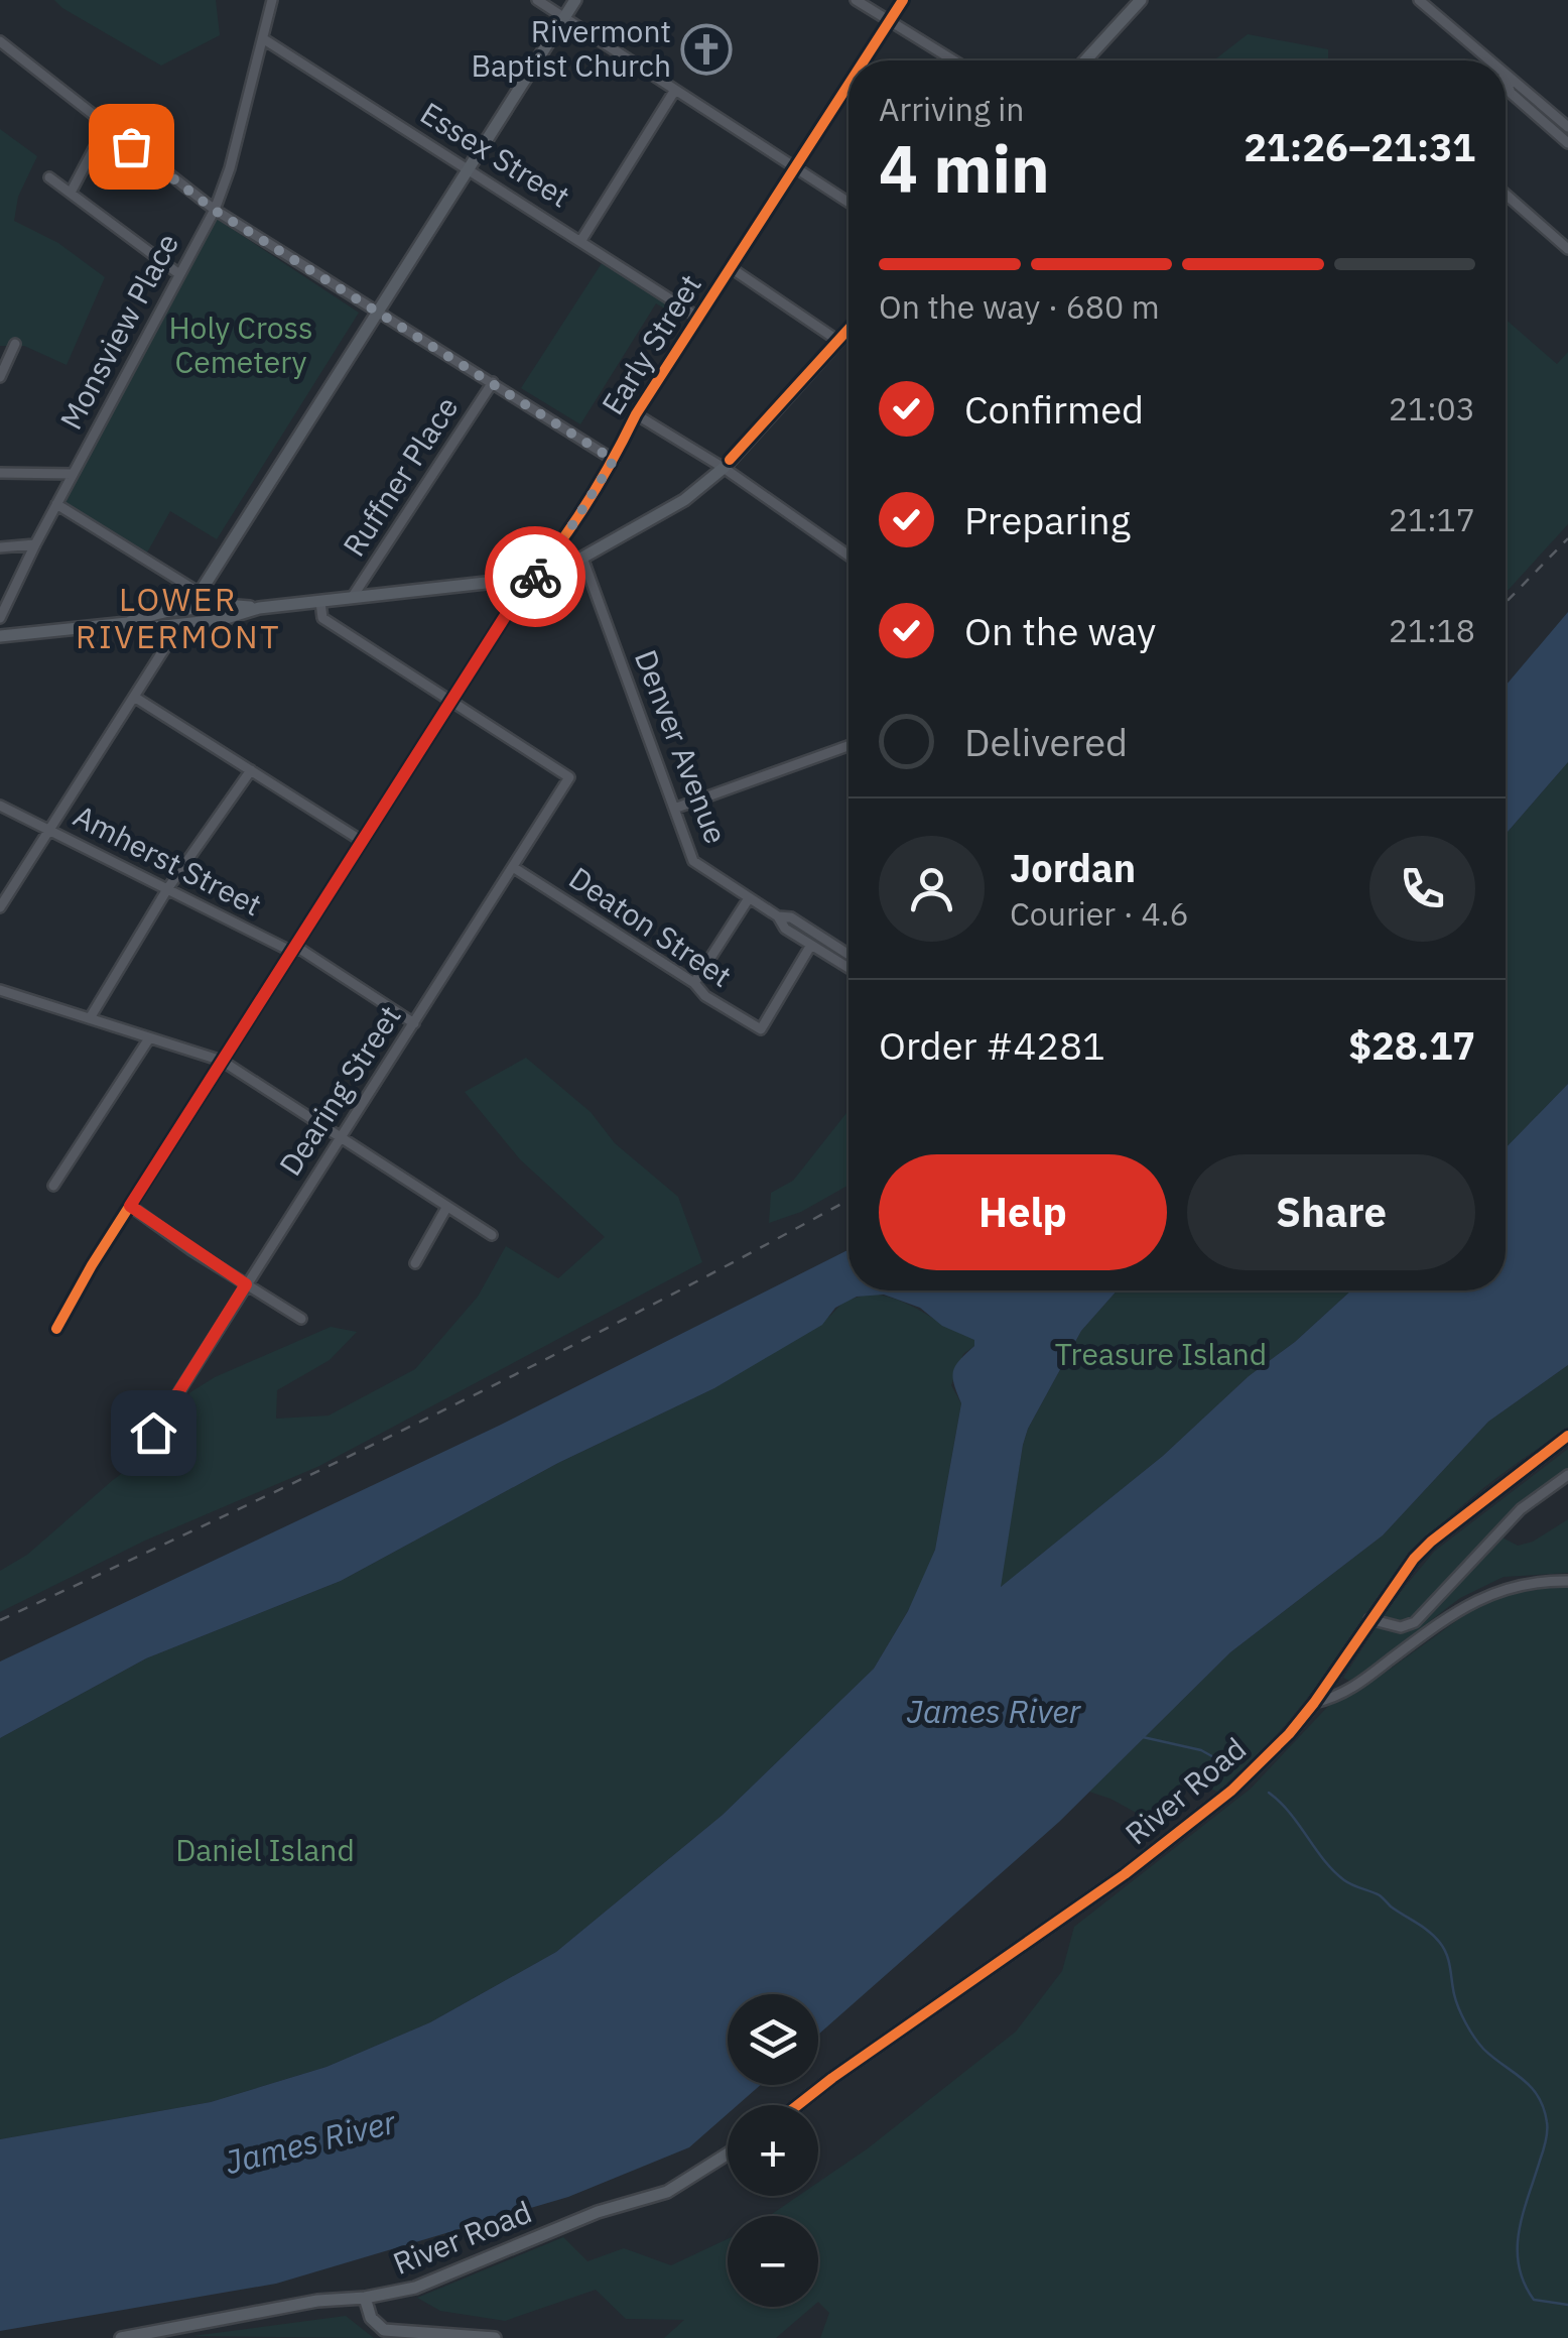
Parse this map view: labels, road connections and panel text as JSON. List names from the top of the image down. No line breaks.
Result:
{"streets":{"street":["Essex Street","Monsview Place","Early Street","Ruffner Place","Denver Avenue","Amherst Street","Deaton Street","Dearing Street","River Road"]},"crossings":[["Essex Street","Monsview Place"],["Essex Street","Early Street"],["Early Street","Amherst Street"],["Early Street","Dearing Street"],["Denver Avenue","Deaton Street"],["Amherst Street","Dearing Street"],["Deaton Street","Dearing Street"]],"districts":["LOWER RIVERMONT"],"water":["James River"],"parks":["Holy Cross Cemetery","Treasure Island","Daniel Island"],"places":{"church":["Rivermont Baptist Church"]},"page":{"heading":["4 min","Arriving in","21:26–21:31"],"panel":["Jordan","Courier · 4.6","Order #4281","$28.17"],"bar":"On the way · 680 m","list":[["Confirmed","21:03"],["Preparing","21:17"],["On the way","21:18"],"Delivered"],"buttons":["Help","Share"],"map_buttons":["+","−"]}}
